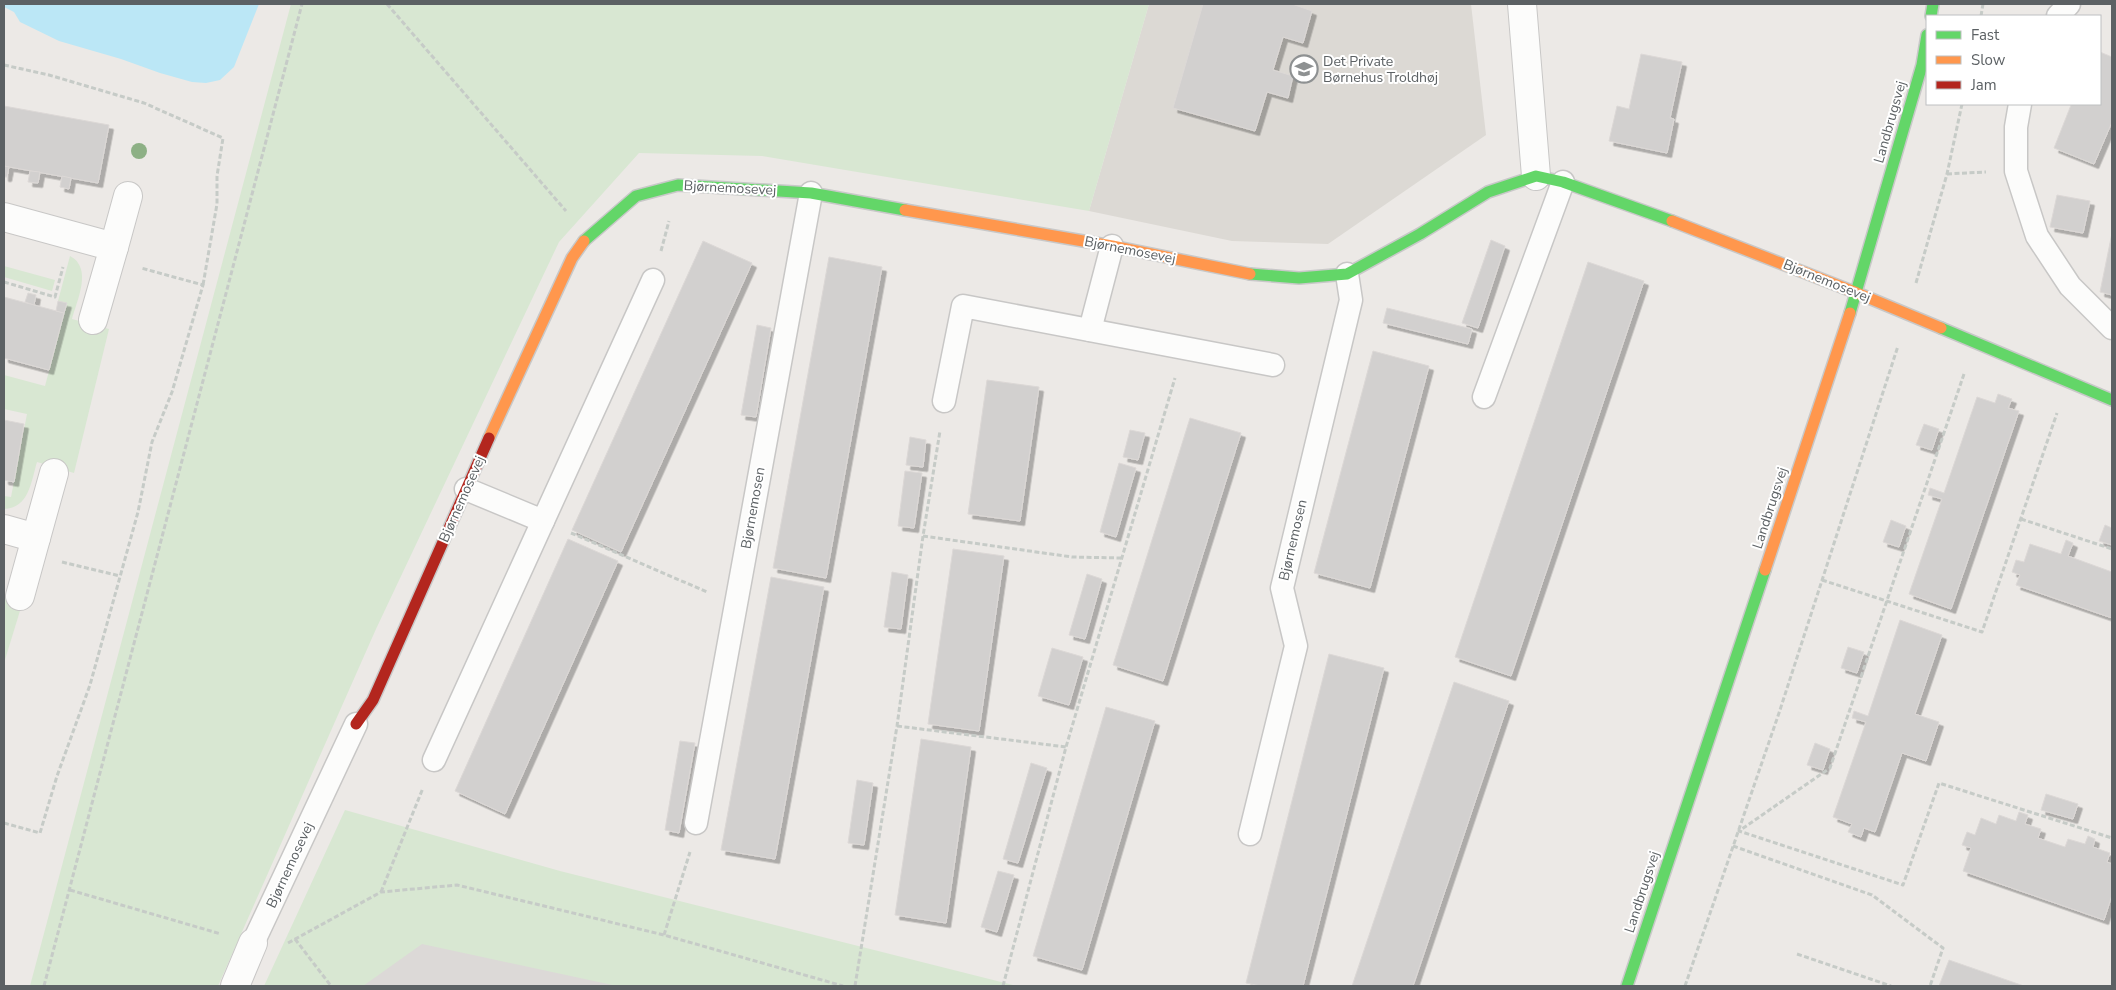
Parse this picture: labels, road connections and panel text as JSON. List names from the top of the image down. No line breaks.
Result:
{"streets":{"street":["Landbrugsvej","Bjørnemosevej"],"lane":["Bjørnemosen"]},"crossings":[["Landbrugsvej","Bjørnemosevej"],["Bjørnemosevej","Bjørnemosen"]],"places":{"school or university":["Det Private Børnehus Troldhøj"]},"legend":["Fast","Slow","Jam"]}
